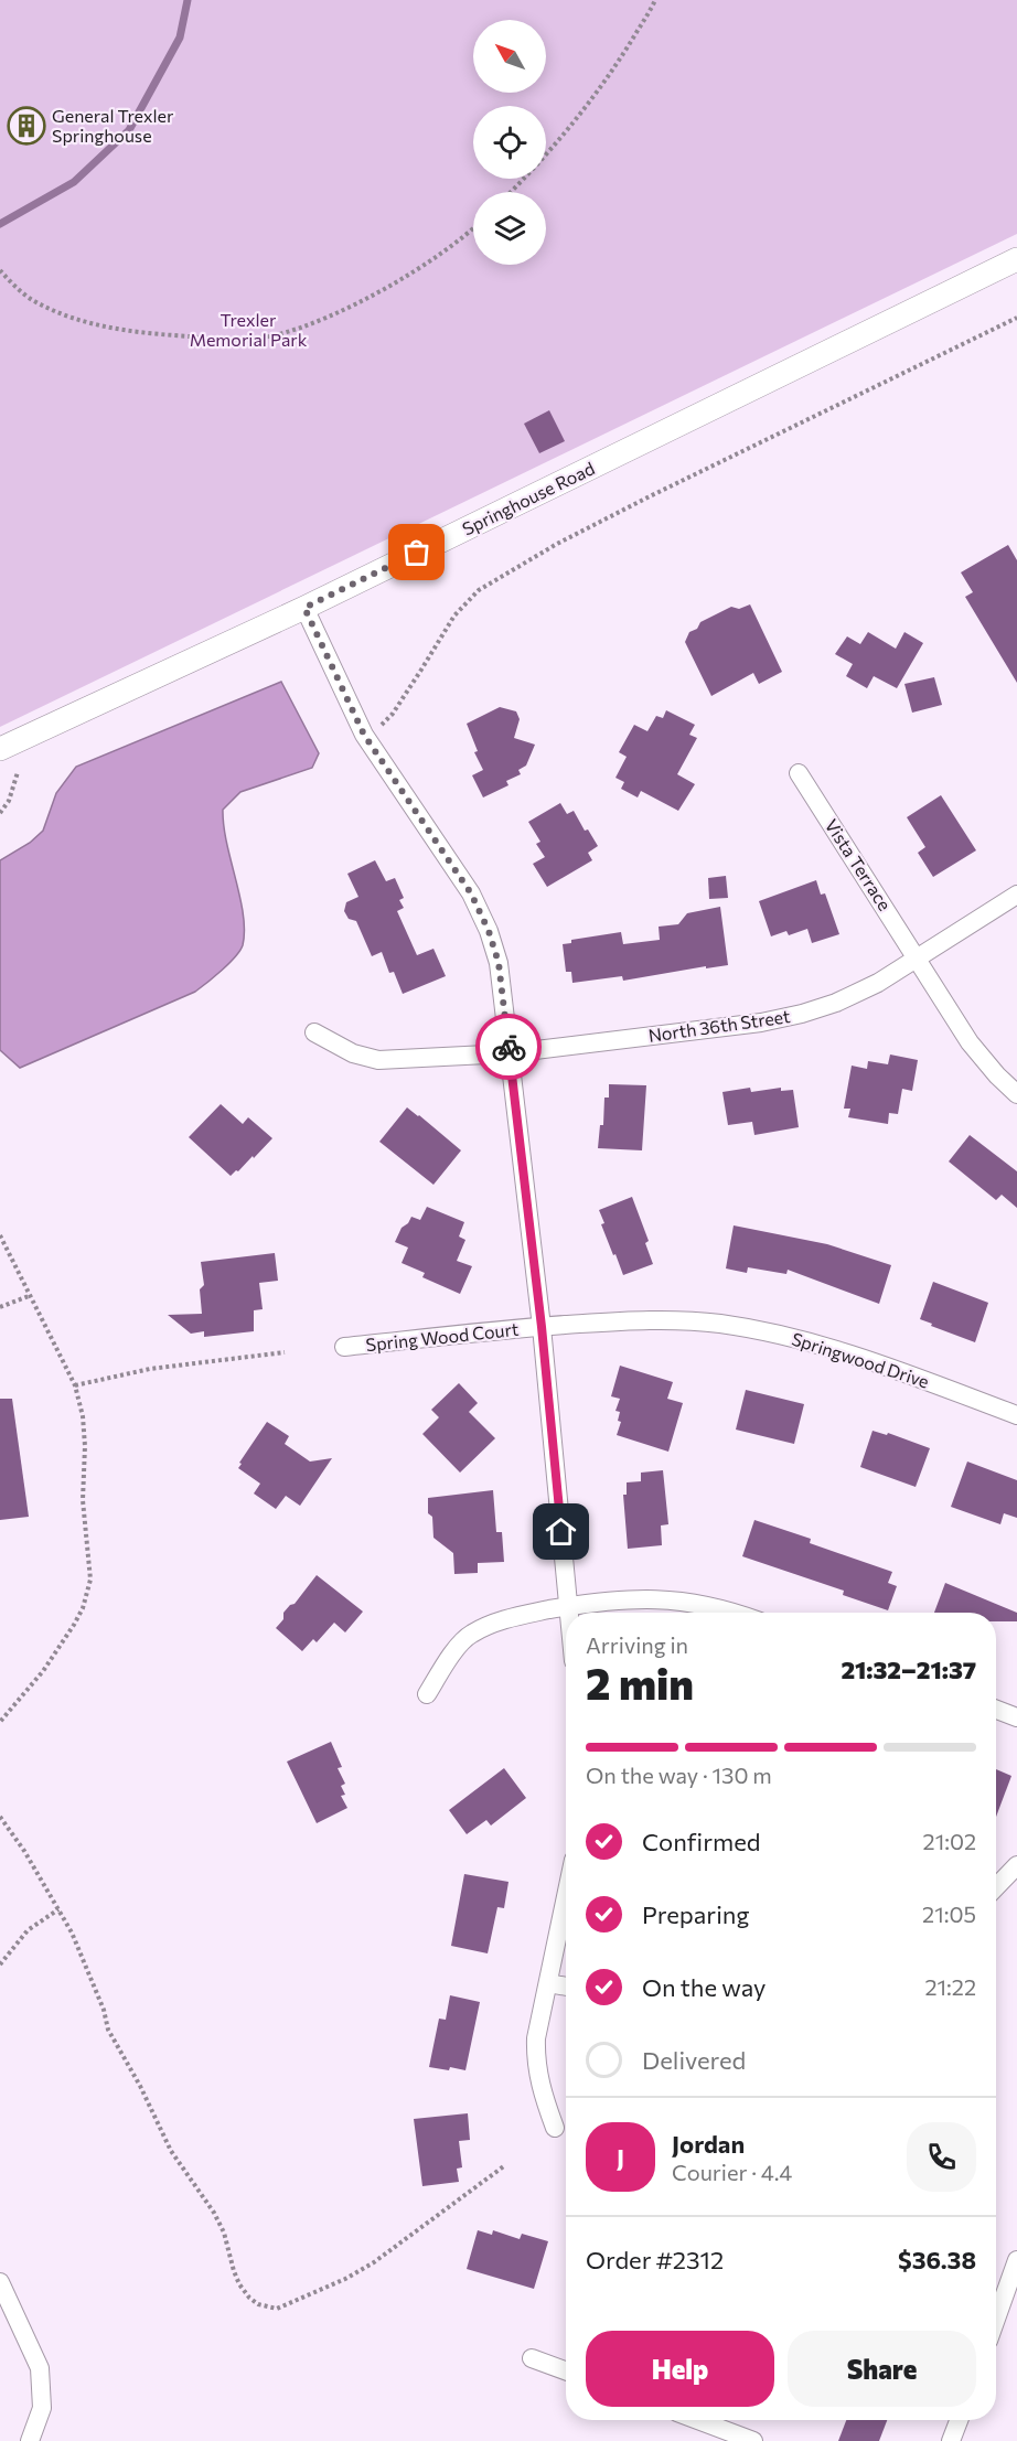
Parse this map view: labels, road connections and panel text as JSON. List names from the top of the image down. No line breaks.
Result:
{"streets":{"street":["Springhouse Road","Vista Terrace","North 36th Street","Spring Wood Court","Springwood Drive"]},"crossings":[["Vista Terrace","North 36th Street"],["Spring Wood Court","Springwood Drive"]],"parks":["Trexler Memorial Park"],"places":{"building":["General Trexler Springhouse"]},"north":"top left","page":{"heading":["2 min","Arriving in","21:32–21:37"],"panel":["Jordan","Courier · 4.4","Order #2312","$36.38"],"bar":"On the way · 130 m","list":[["Confirmed","21:02"],["Preparing","21:05"],["On the way","21:22"],"Delivered"],"round":"J","buttons":["Help","Share"]}}
